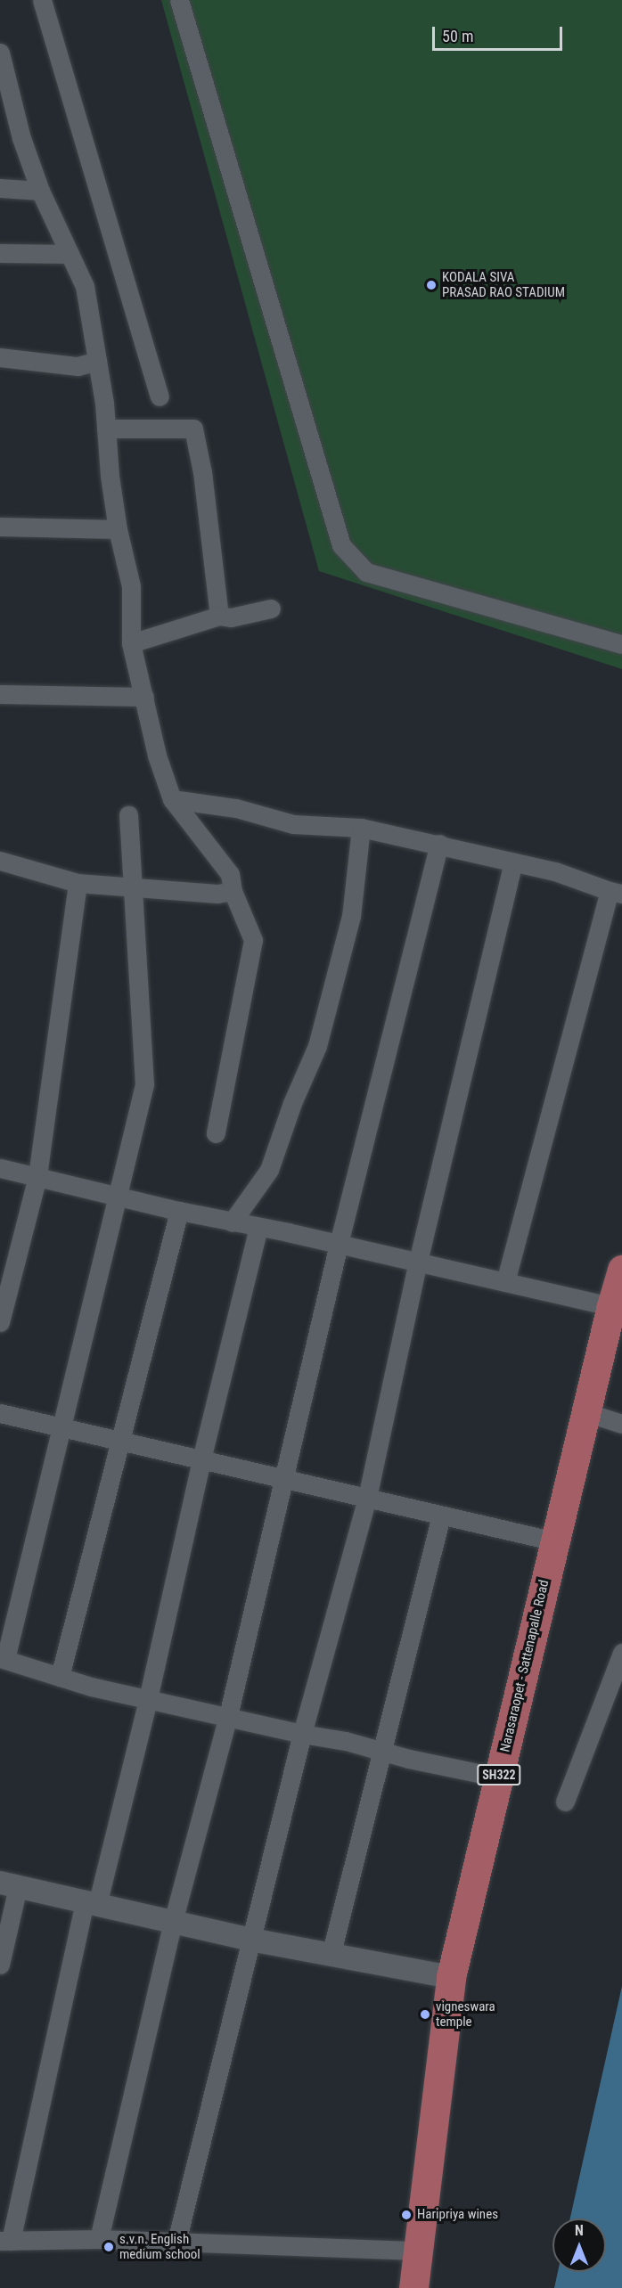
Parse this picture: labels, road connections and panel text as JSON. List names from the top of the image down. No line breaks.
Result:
{"streets":{"main road":["Narasaraopet - Sattenapalle Road","SH322"]},"places":["KODALA SIVA PRASAD RAO STADIUM","vigneswara temple","Haripriya wines","s.v.n. English medium school"],"scale_bar":"50 m","north":"top"}
